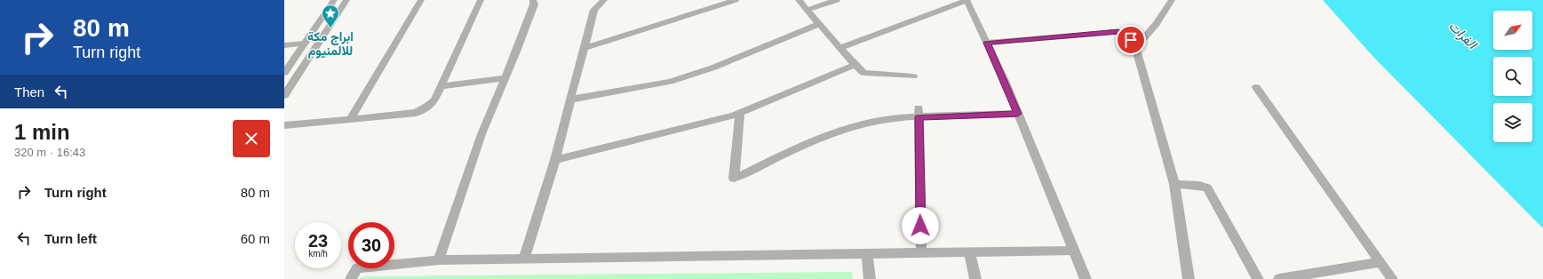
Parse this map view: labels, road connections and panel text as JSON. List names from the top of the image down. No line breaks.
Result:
{"water":["الفرات"],"places":{"place":["ابراج مكة للالمنيوم"]},"north":"top right","page":{"turn":["80 m","Turn right"],"then":"Then","heading":["1 min","320 m · 16:43"],"list":[{"name":"Turn right","value":"80 m"},{"name":"Turn left","value":"60 m"}],"speed":"23 km/h","limit":"30"}}
